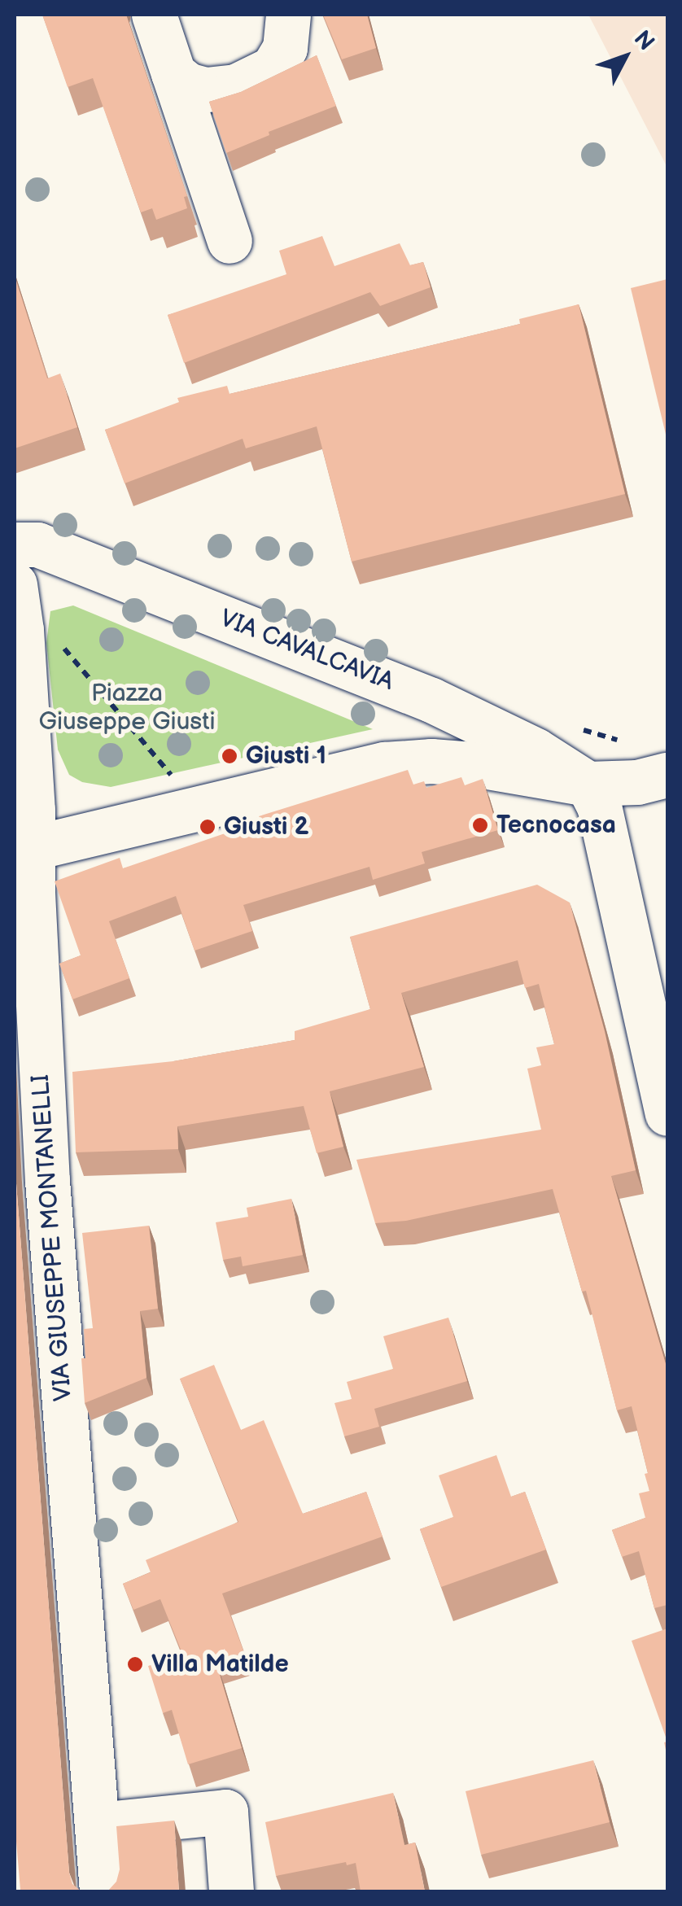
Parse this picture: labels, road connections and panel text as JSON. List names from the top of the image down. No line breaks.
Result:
{"streets":{"street":["VIA CAVALCAVIA","VIA GIUSEPPE MONTANELLI"]},"parks":["Piazza Giuseppe Giusti"],"places":["Giusti 1","Tecnocasa","Giusti 2","Villa Matilde"],"north":"top right"}
